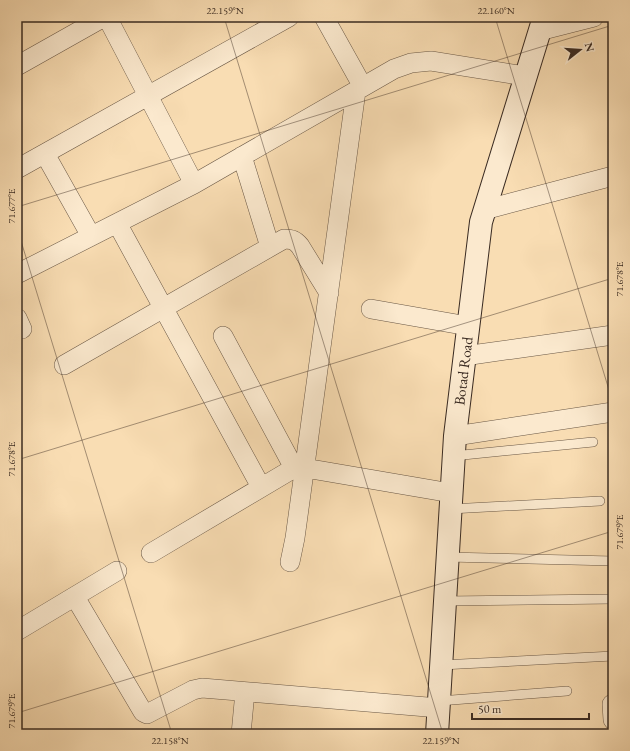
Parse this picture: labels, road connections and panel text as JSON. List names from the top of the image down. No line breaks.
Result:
{"streets":{"main road":["Botad Road"]},"scale_bar":"50 m","north":"right","coordinates":["22.159°N","22.160°N","71.677°E","71.678°E","71.679°E","22.158°N"]}
